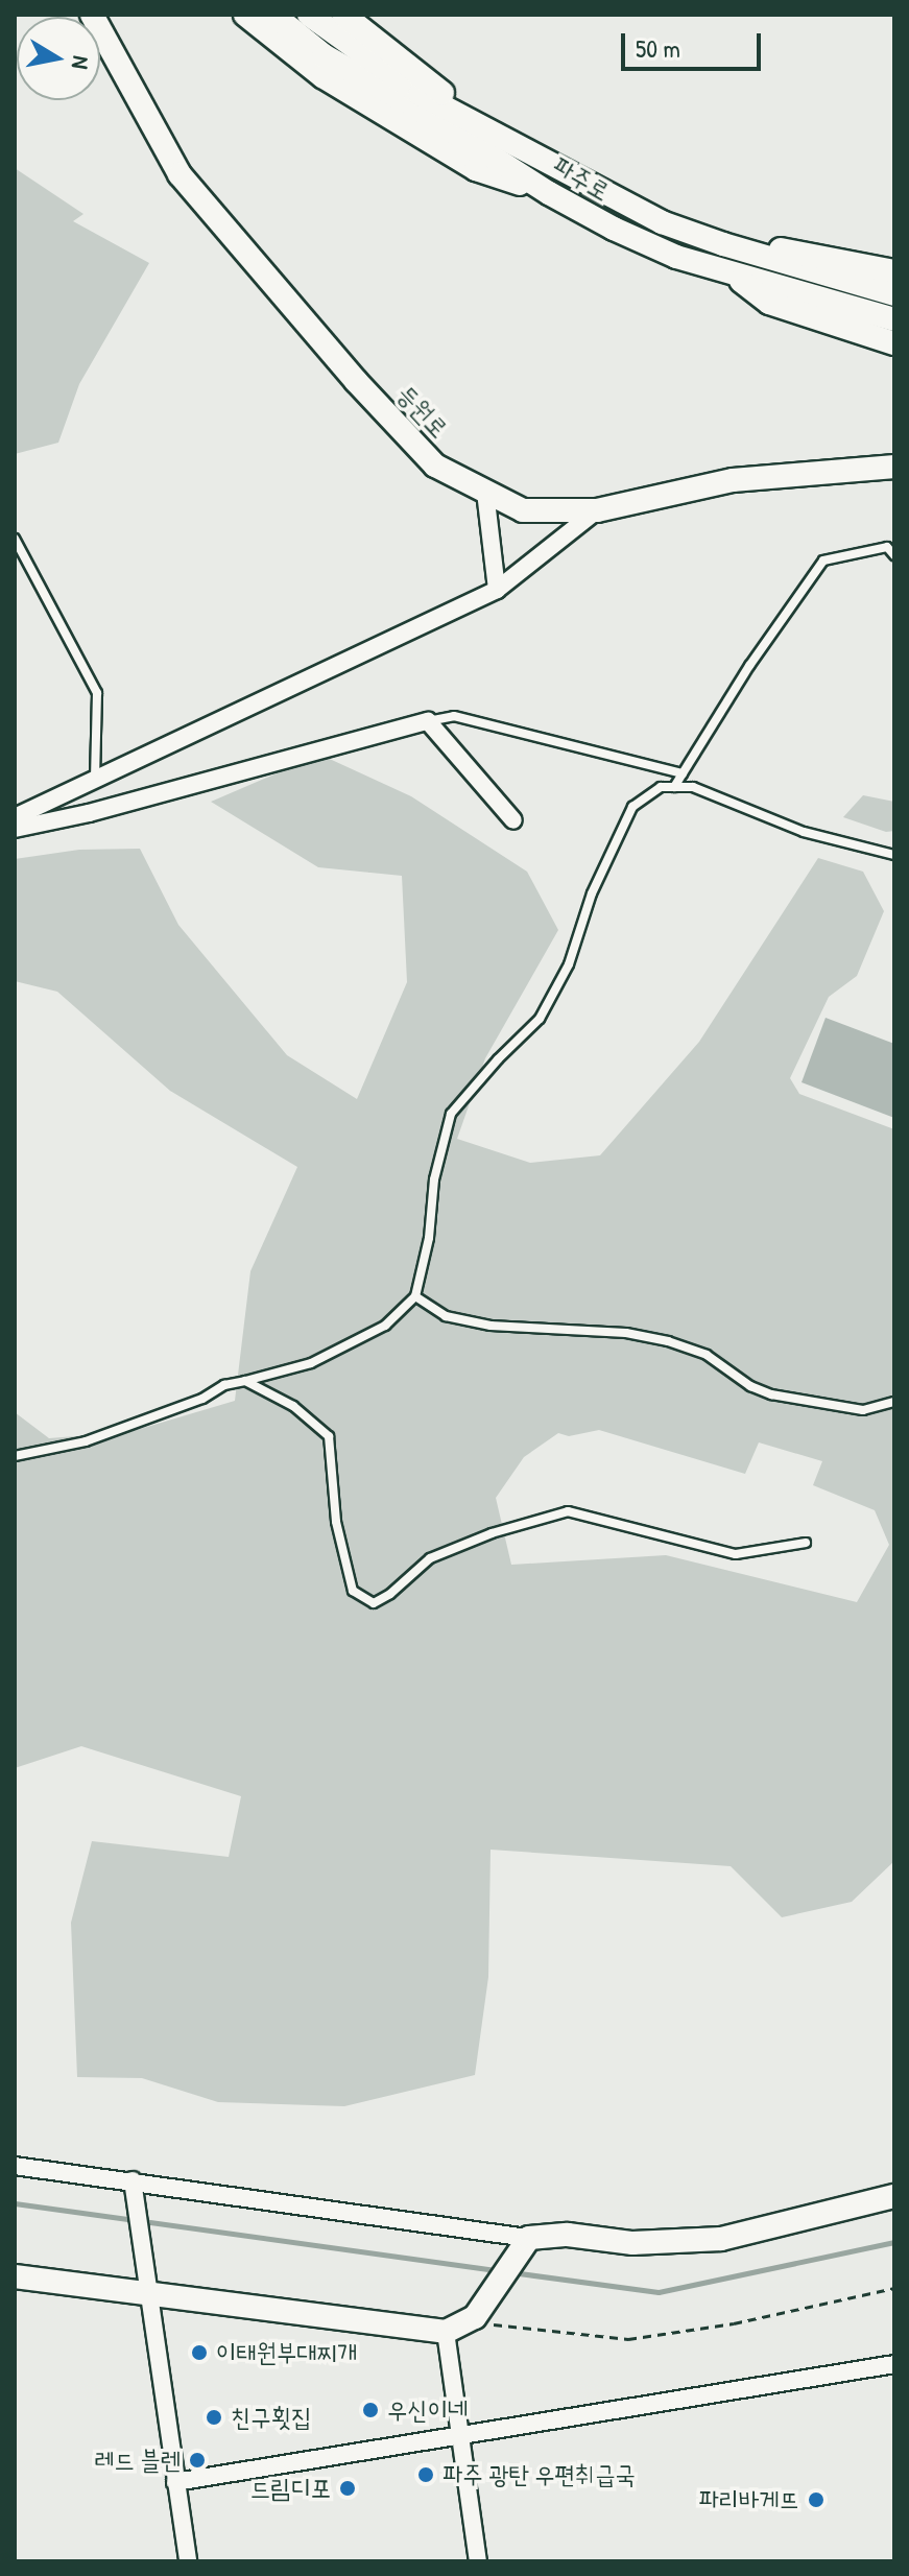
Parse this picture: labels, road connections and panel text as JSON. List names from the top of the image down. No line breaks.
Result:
{"streets":{"main road":["파주로","등원로"]},"places":["이태원부대찌개","우신이네","친구횟집","레드 블렌","파주 광탄 우편취급국","드림디포","파리바게뜨"],"scale_bar":"50 m","north":"right"}
